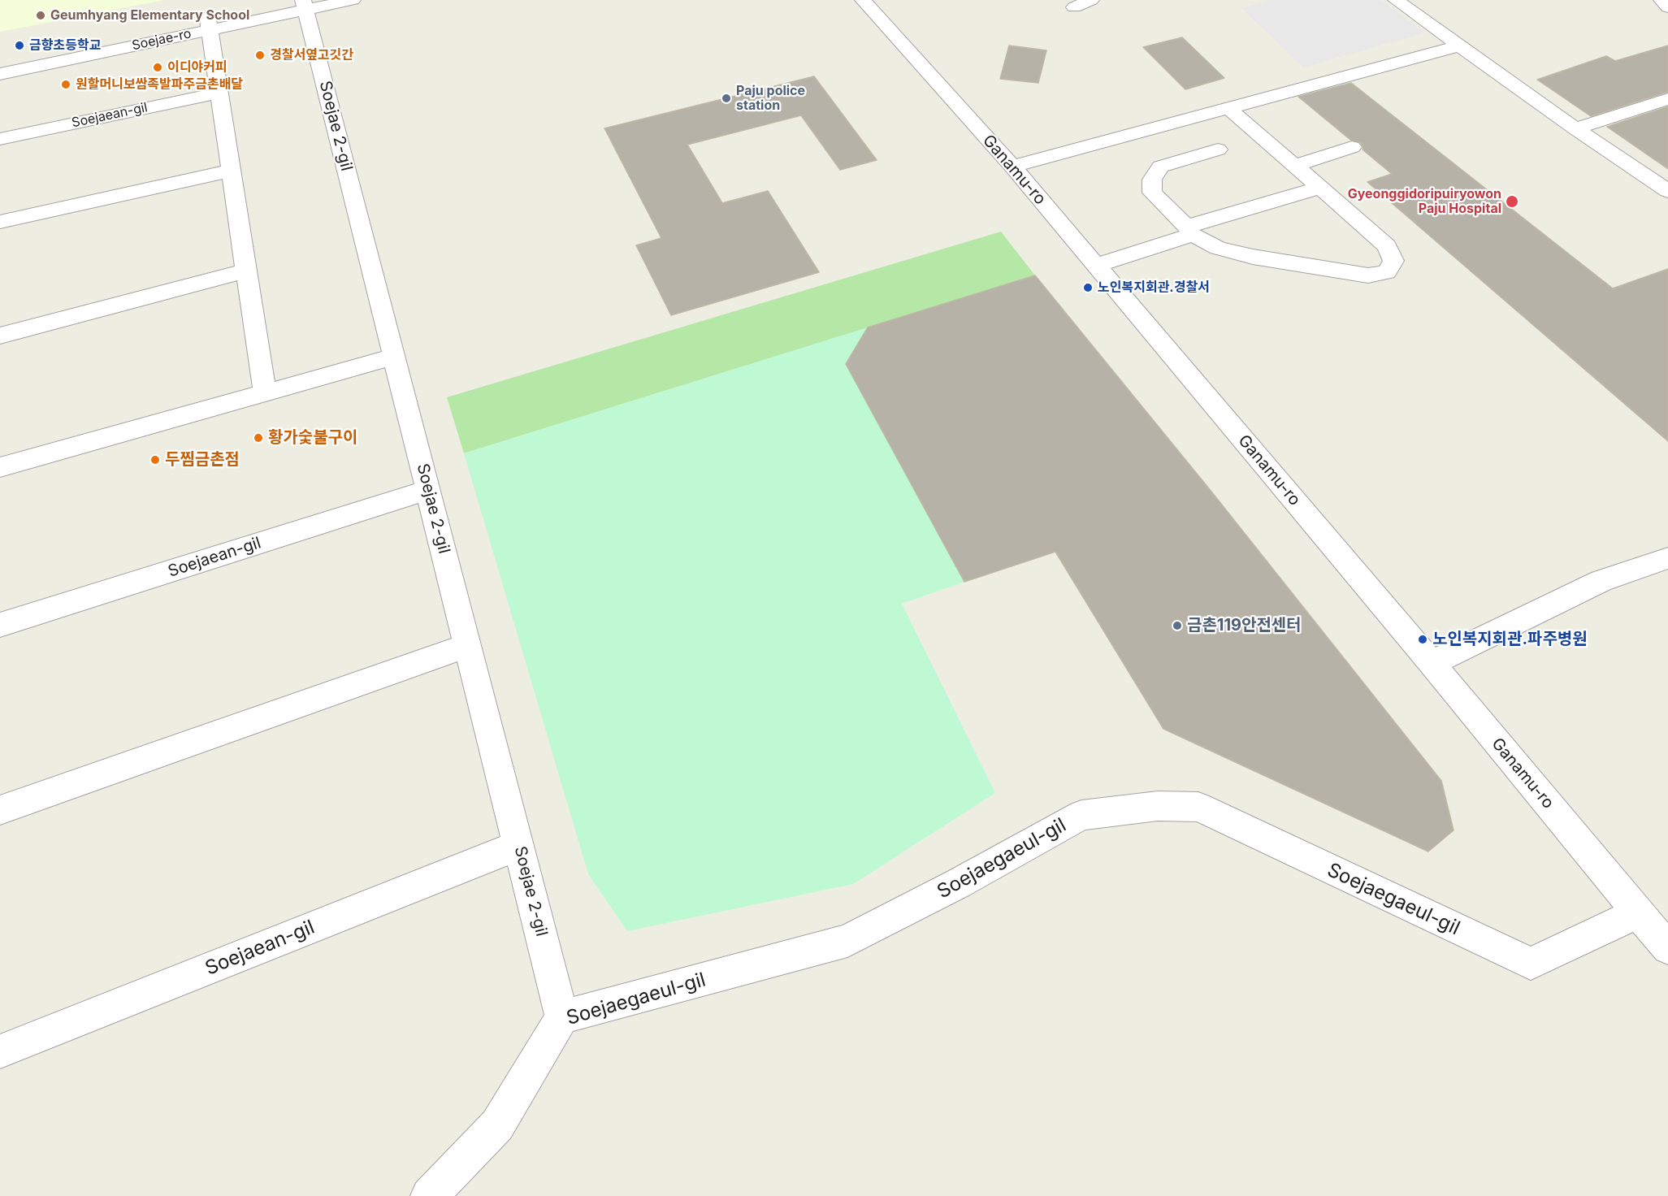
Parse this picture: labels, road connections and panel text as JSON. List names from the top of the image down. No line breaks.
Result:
{"streets":{"street":["Soejae-ro","Soejaean-gil","Soejae 2-gil","Ganamu-ro","Soejaegaeul-gil"]},"crossings":[["Soejae-ro","Soejae 2-gil"],["Soejaean-gil","Soejae 2-gil"],["Soejae 2-gil","Soejaegaeul-gil"],["Ganamu-ro","Soejaegaeul-gil"]],"places":["Geumhyang Elementary School","금향초등학교","경찰서옆고깃간","이디야커피","원할머니보쌈족발파주금촌배달","Paju police station","Gyeonggidoripuiryowon Paju Hospital","노인복지회관.경찰서","황가숯불구이","두찜금촌점","금촌119안전센터","노인복지회관.파주병원"]}
